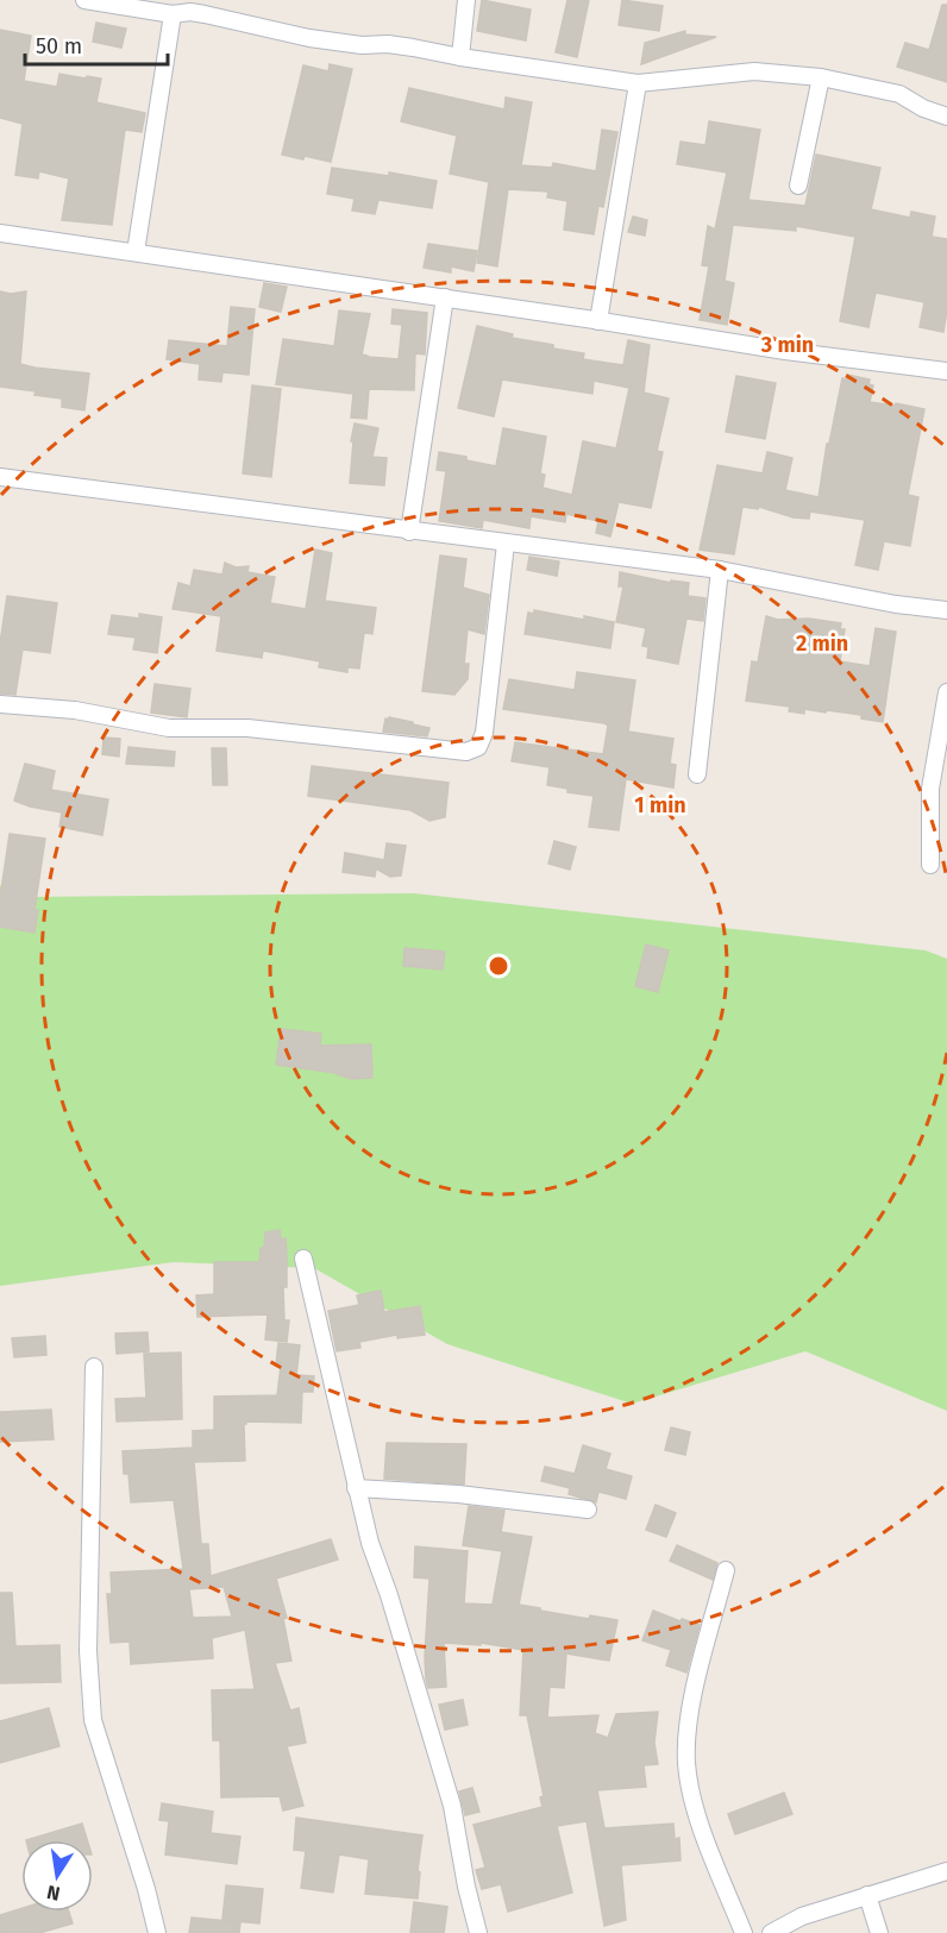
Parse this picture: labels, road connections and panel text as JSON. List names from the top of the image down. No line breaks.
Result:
{"scale_bar":"50 m","north":"bottom","rings":["3 min","2 min","1 min"]}
